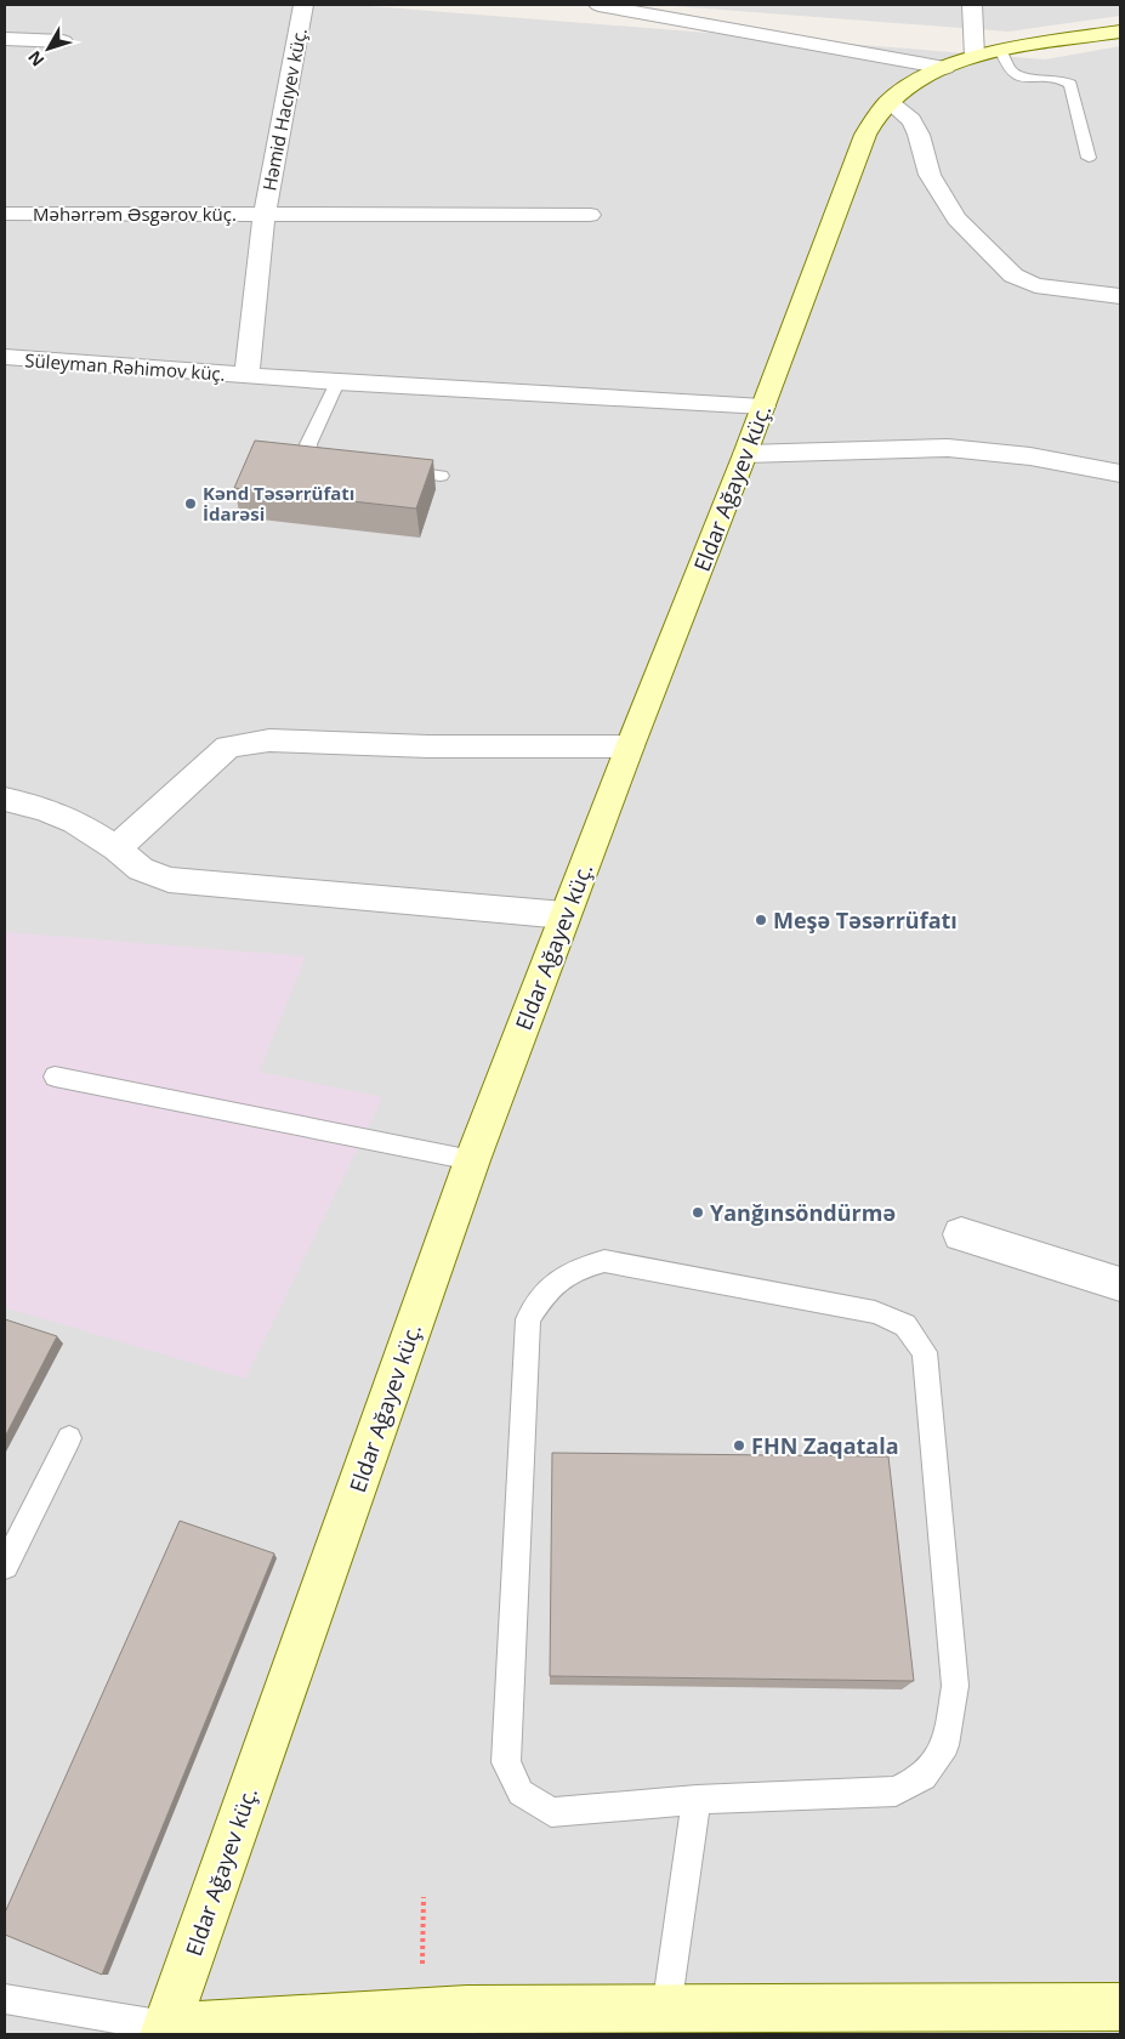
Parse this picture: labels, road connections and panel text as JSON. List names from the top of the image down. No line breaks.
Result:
{"streets":{"main road":["Eldar Ağayev küç."],"street":["Həmid Hacıyev küç.","Məhərrəm Əsgərov küç.","Süleyman Rəhimov küç."]},"crossings":[["Həmid Hacıyev küç.","Məhərrəm Əsgərov küç."],["Həmid Hacıyev küç.","Süleyman Rəhimov küç."],["Süleyman Rəhimov küç.","Eldar Ağayev küç."]],"places":["Kənd Təsərrüfatı İdarəsi","Meşə Təsərrüfatı","Yanğınsöndürmə","FHN Zaqatala"],"north":"bottom left"}
